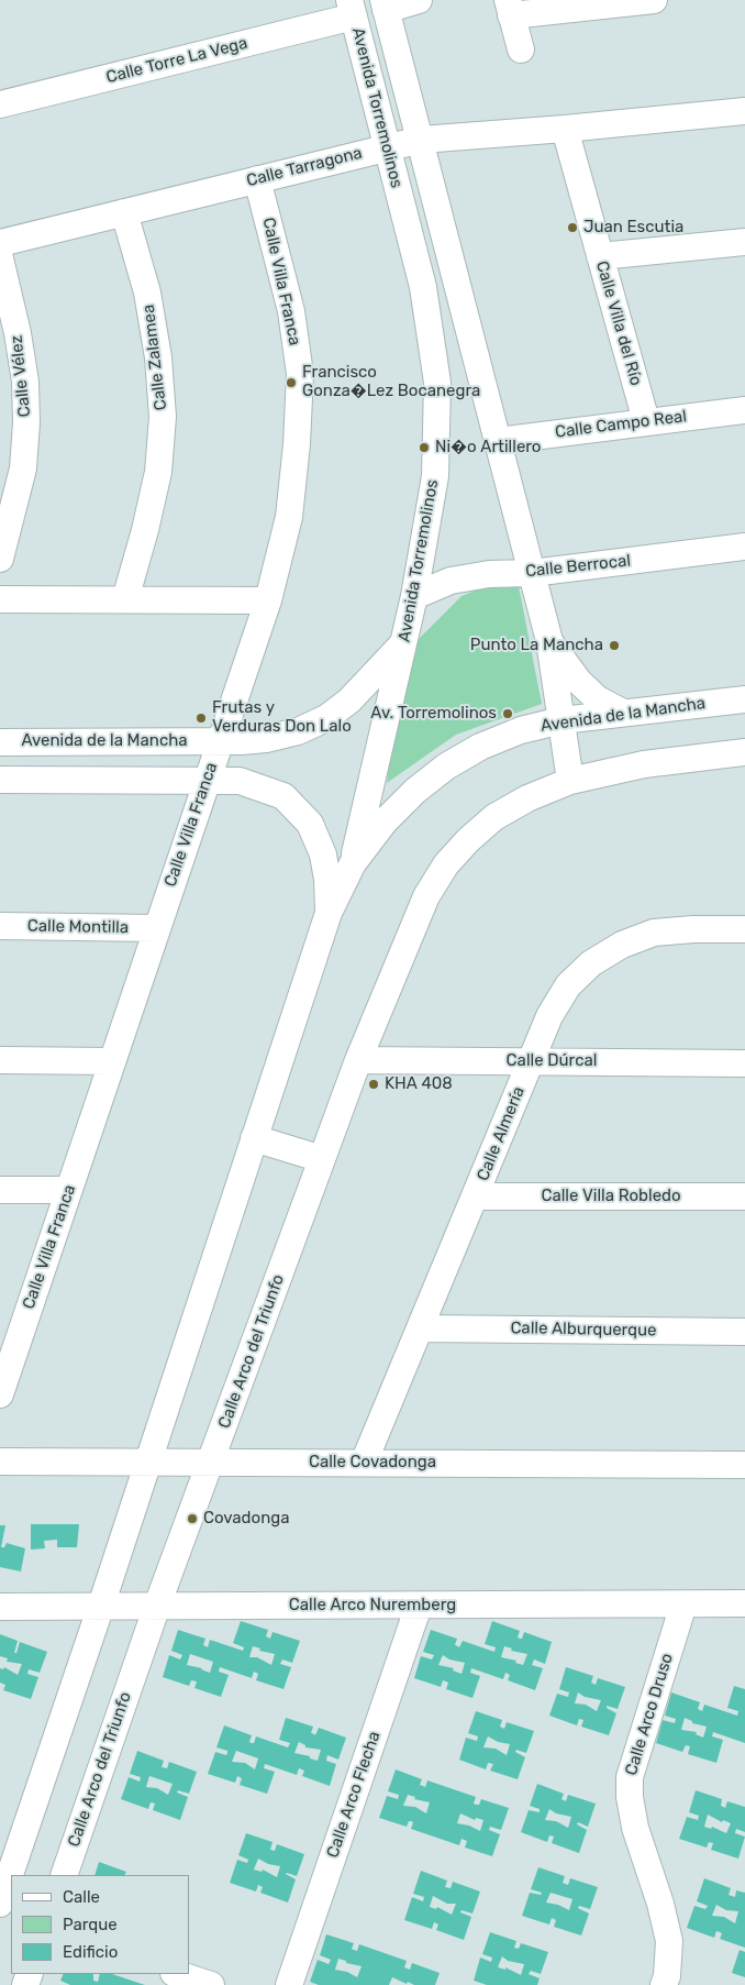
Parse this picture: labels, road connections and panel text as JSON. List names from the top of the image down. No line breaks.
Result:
{"streets":{"street":["Calle Torre La Vega","Avenida Torremolinos","Calle Tarragona","Calle Villa Franca","Calle Villa del Río","Calle Zalamea","Calle Vélez","Calle Campo Real","Calle Berrocal","Avenida de la Mancha","Calle Montilla","Calle Dúrcal","Calle Almería","Calle Villa Robledo","Calle Alburquerque","Calle Arco del Triunfo","Calle Covadonga","Calle Arco Nuremberg","Calle Arco Druso","Calle Arco Flecha"]},"crossings":[["Calle Torre La Vega","Avenida Torremolinos"],["Avenida Torremolinos","Calle Tarragona"],["Avenida Torremolinos","Calle Campo Real"],["Avenida Torremolinos","Calle Berrocal"],["Avenida Torremolinos","Avenida de la Mancha"],["Avenida Torremolinos","Calle Arco del Triunfo"],["Calle Tarragona","Calle Villa Franca"],["Calle Tarragona","Calle Villa del Río"],["Calle Tarragona","Calle Zalamea"],["Calle Villa Franca","Avenida de la Mancha"],["Calle Villa Franca","Calle Montilla"],["Calle Villa del Río","Calle Campo Real"],["Calle Dúrcal","Calle Almería"],["Calle Dúrcal","Calle Arco del Triunfo"],["Calle Almería","Calle Villa Robledo"],["Calle Almería","Calle Alburquerque"],["Calle Almería","Calle Covadonga"],["Calle Arco del Triunfo","Calle Covadonga"],["Calle Arco del Triunfo","Calle Arco Nuremberg"],["Calle Arco Nuremberg","Calle Arco Druso"],["Calle Arco Nuremberg","Calle Arco Flecha"]],"places":["Juan Escutia","Francisco Gonza�Lez Bocanegra","Ni�o Artillero","Punto La Mancha","Av. Torremolinos","Frutas y Verduras Don Lalo","KHA 408","Covadonga"],"legend":["Calle","Parque","Edificio"]}
